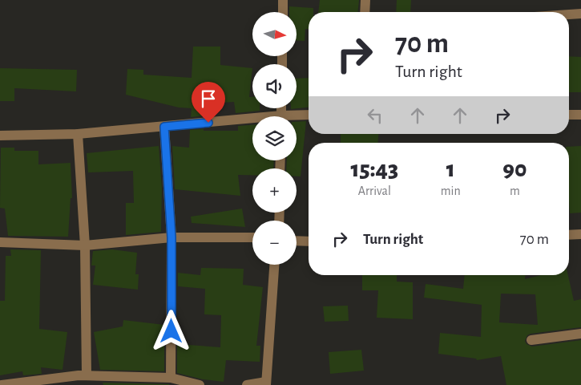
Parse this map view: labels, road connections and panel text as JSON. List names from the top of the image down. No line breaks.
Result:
{"north":"right","page":{"map_buttons":["+","−"],"turn":["70 m","Turn right"],"eta":["15:43","Arrival","1","min","90","m"],"list":[{"name":"Turn right","value":"70 m"}]}}
